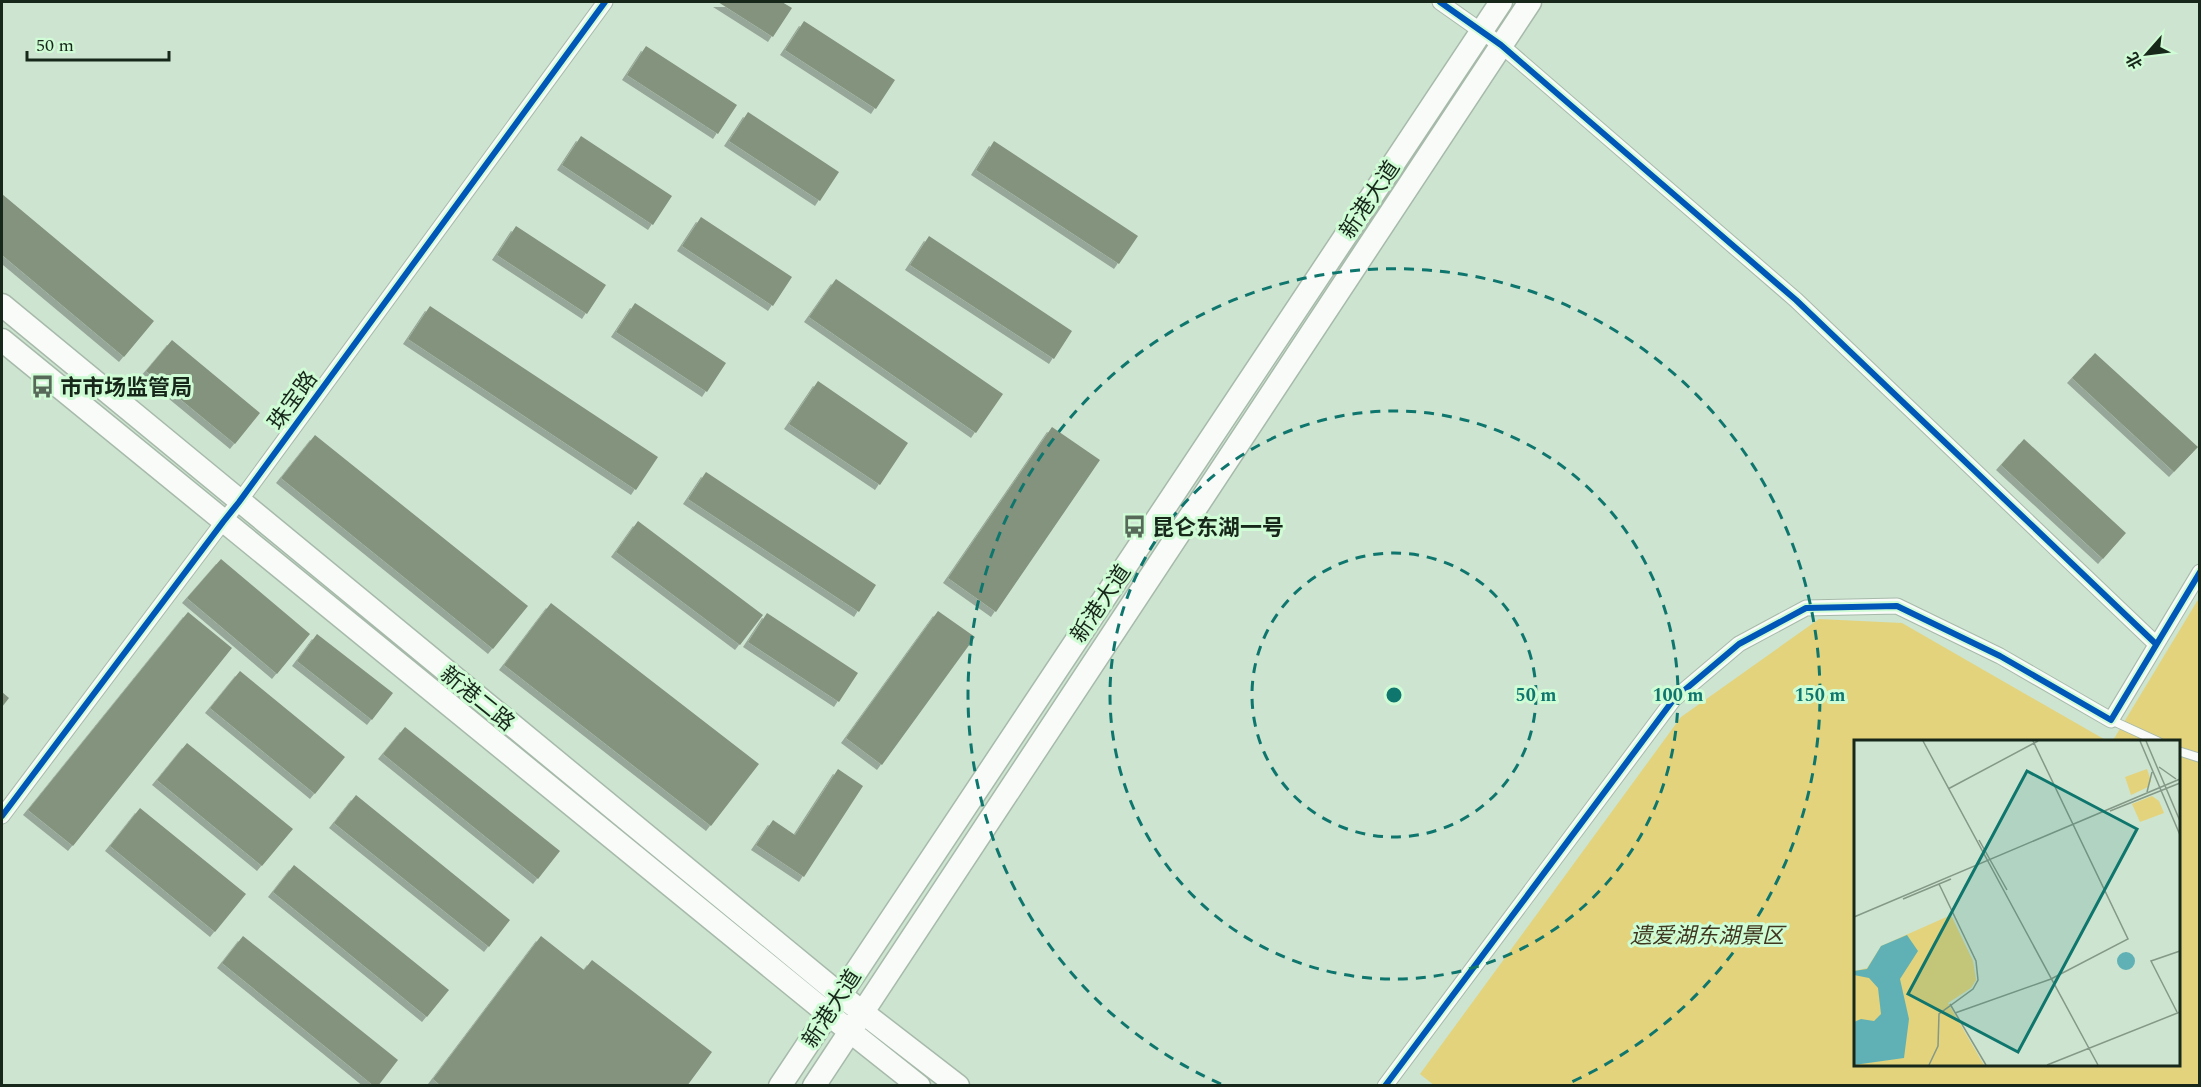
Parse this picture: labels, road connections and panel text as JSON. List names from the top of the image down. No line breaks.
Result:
{"streets":{"main road":["新港大道","新港二路"],"street":["珠宝路"]},"crossings":[["新港大道","新港二路"],["珠宝路","新港二路"]],"parks":["遗爱湖东湖景区"],"places":{"bus stop":["市市场监管局","昆仑东湖一号"]},"scale_bar":"50 m","north":"bottom left","rings":["50 m","100 m","150 m"]}
